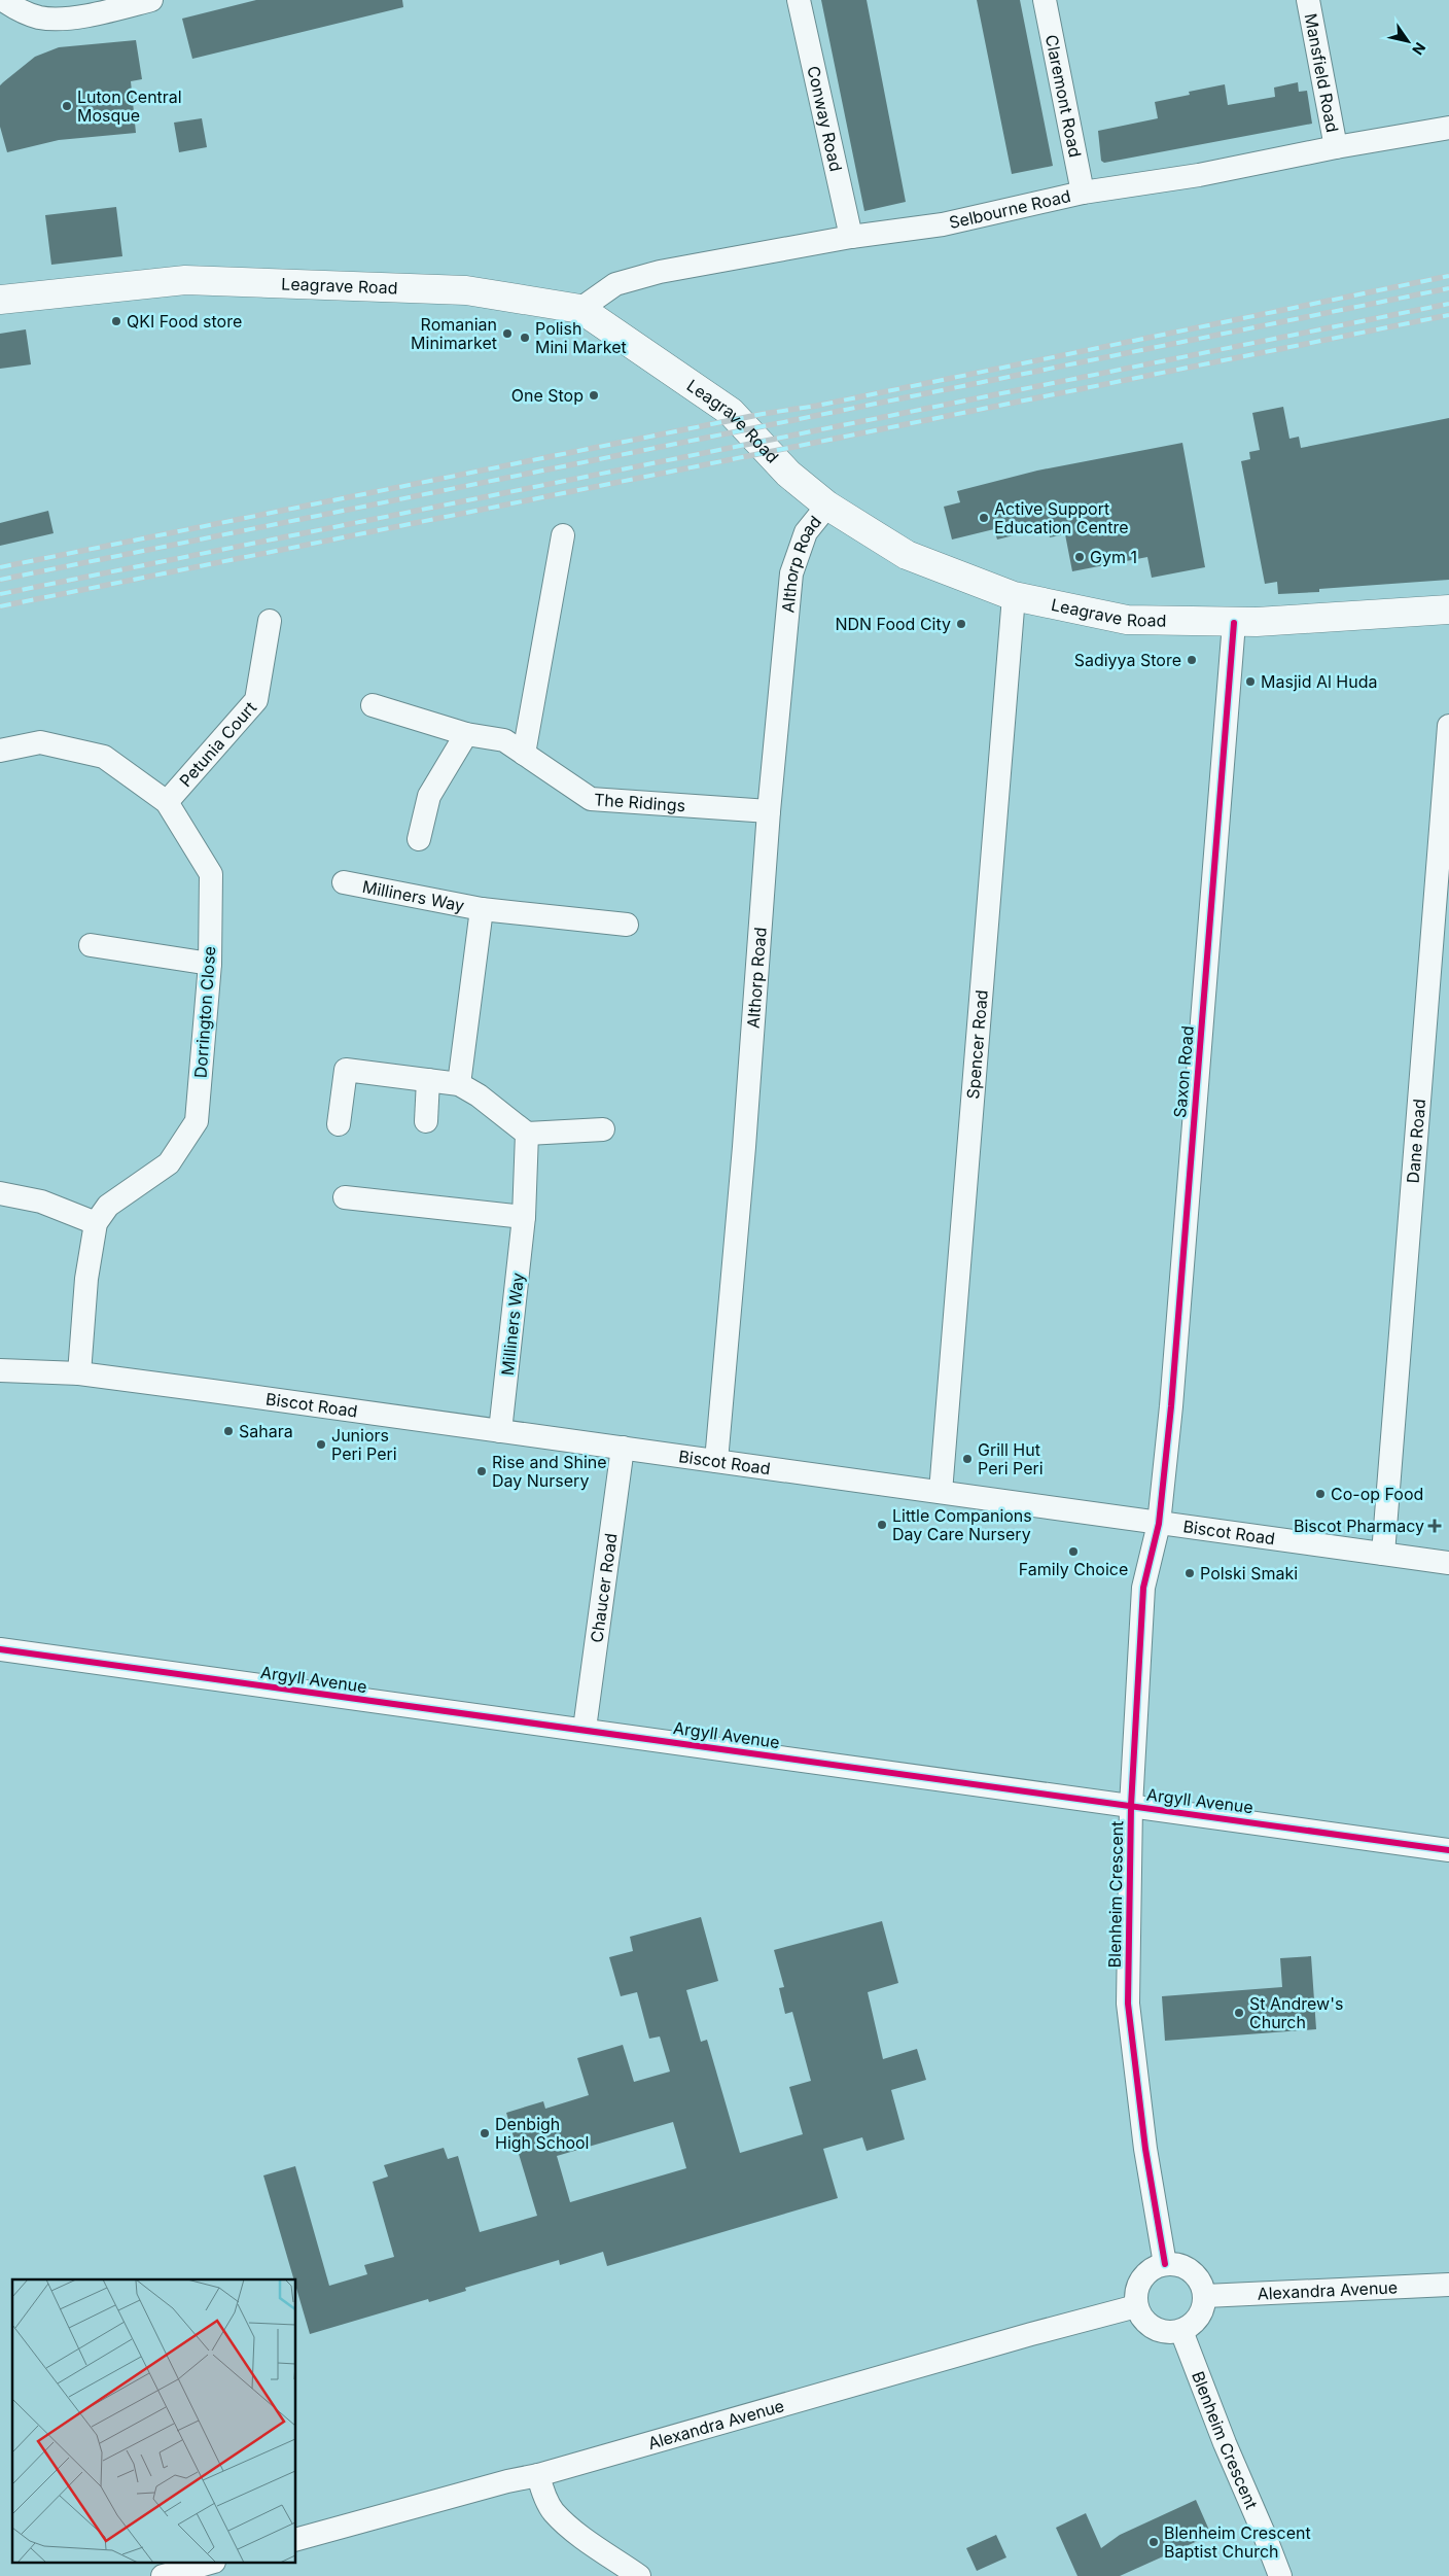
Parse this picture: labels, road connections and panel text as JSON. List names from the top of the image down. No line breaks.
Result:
{"streets":{"main road":["Leagrave Road"],"street":["Mansfield Road","Claremont Road","Conway Road","Selbourne Road","Althorp Road","Petunia Court","The Ridings","Milliners Way","Dorrington Close","Spencer Road","Saxon Road","Dane Road","Biscot Road","Chaucer Road","Argyll Avenue","Blenheim Crescent","Alexandra Avenue"]},"crossings":[["Mansfield Road","Selbourne Road"],["Claremont Road","Selbourne Road"],["Conway Road","Selbourne Road"],["Selbourne Road","Leagrave Road"],["Leagrave Road","Althorp Road"],["Leagrave Road","Spencer Road"],["Leagrave Road","Saxon Road"],["Althorp Road","The Ridings"],["Althorp Road","Biscot Road"],["Petunia Court","Dorrington Close"],["Milliners Way","Biscot Road"],["Dorrington Close","Biscot Road"],["Spencer Road","Biscot Road"],["Saxon Road","Biscot Road"],["Saxon Road","Blenheim Crescent"],["Dane Road","Biscot Road"],["Biscot Road","Chaucer Road"],["Biscot Road","Blenheim Crescent"],["Chaucer Road","Argyll Avenue"],["Argyll Avenue","Blenheim Crescent"],["Blenheim Crescent","Alexandra Avenue"]],"places":{"other":["Luton Central Mosque","QKI Food store","Romanian Minimarket","Polish Mini Market","One Stop","Active Support Education Centre","Gym 1","NDN Food City","Sadiyya Store","Masjid Al Huda","Sahara","Juniors Peri Peri","Grill Hut Peri Peri","Rise and Shine Day Nursery","Co-op Food","Little Companions Day Care Nursery","Family Choice","Polski Smaki","St Andrew's Church","Denbigh High School","Blenheim Crescent Baptist Church"],"health":["Biscot Pharmacy"]},"north":"bottom right"}
